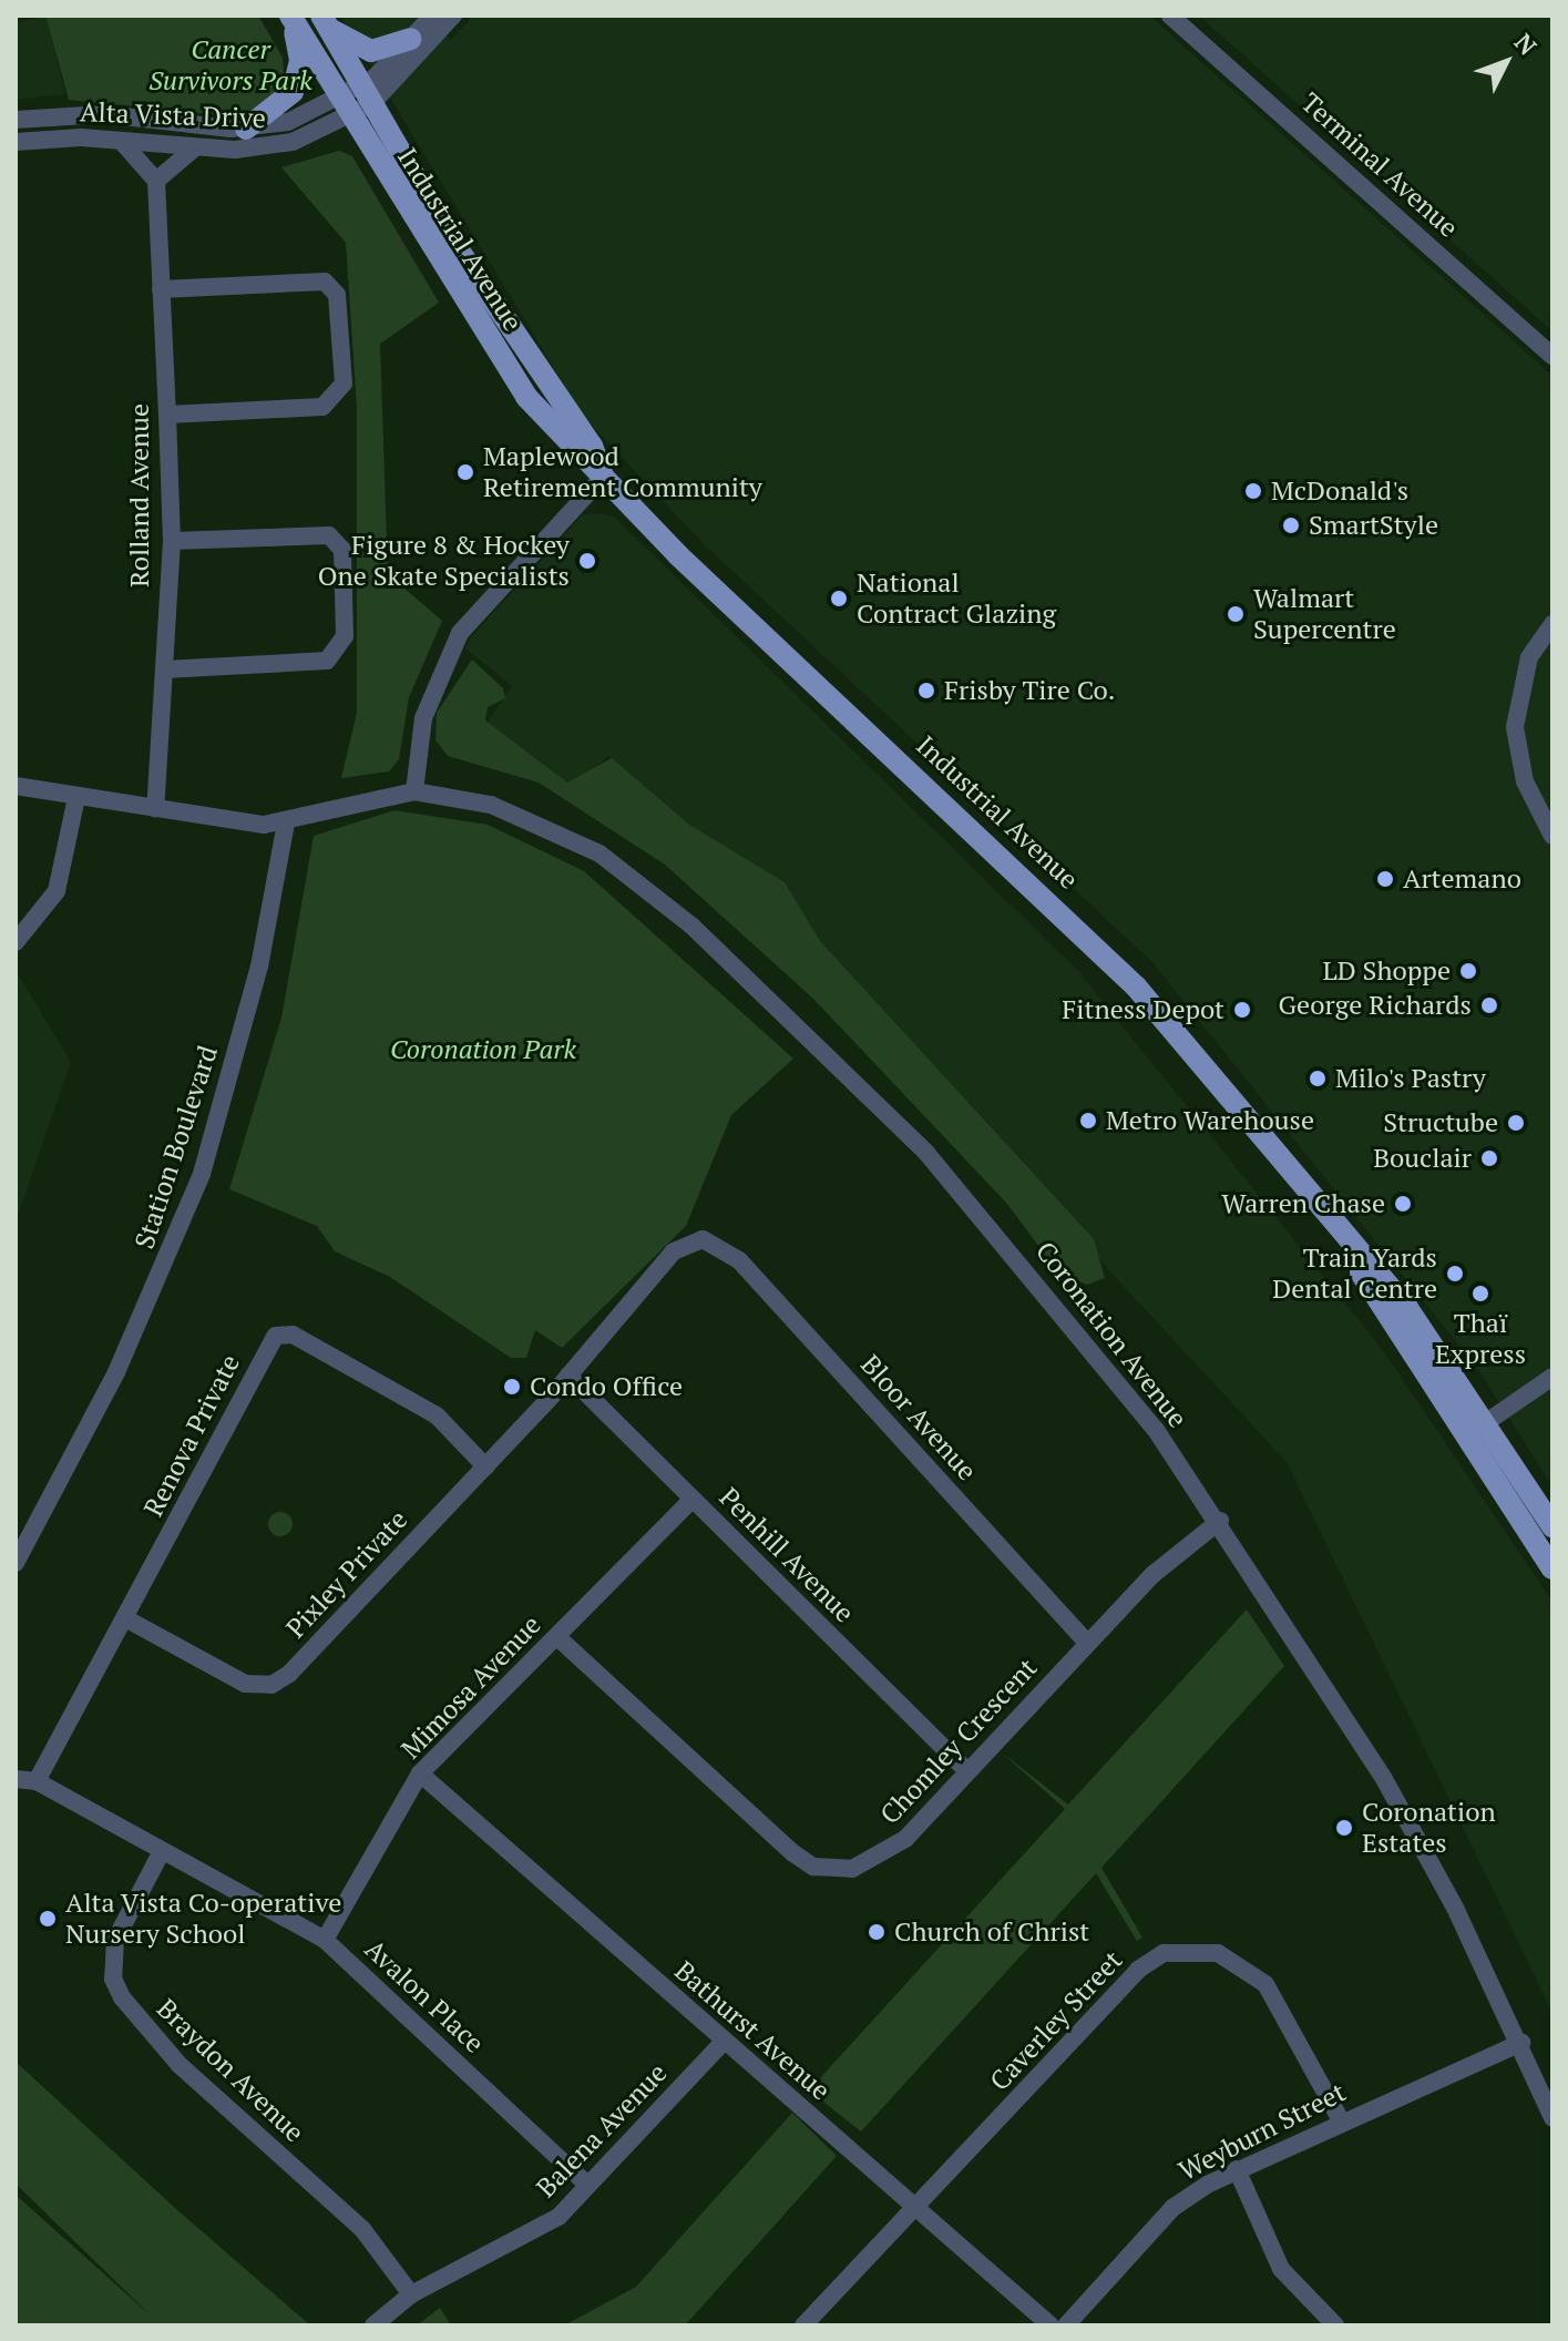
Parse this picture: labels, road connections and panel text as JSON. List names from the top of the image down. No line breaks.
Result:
{"streets":{"main road":["Industrial Avenue"],"street":["Alta Vista Drive","Terminal Avenue","Rolland Avenue","Station Boulevard","Coronation Avenue","Bloor Avenue","Renova Private","Penhill Avenue","Pixley Private","Mimosa Avenue","Chomley Crescent","Avalon Place","Caverley Street","Bathurst Avenue","Braydon Avenue","Balena Avenue","Weyburn Street"]},"crossings":[["Alta Vista Drive","Industrial Avenue"],["Coronation Avenue","Chomley Crescent"],["Coronation Avenue","Weyburn Street"],["Bloor Avenue","Pixley Private"],["Bloor Avenue","Chomley Crescent"],["Renova Private","Pixley Private"],["Renova Private","Avalon Place"],["Penhill Avenue","Pixley Private"],["Penhill Avenue","Mimosa Avenue"],["Penhill Avenue","Chomley Crescent"],["Mimosa Avenue","Chomley Crescent"],["Mimosa Avenue","Avalon Place"],["Mimosa Avenue","Bathurst Avenue"],["Avalon Place","Braydon Avenue"],["Avalon Place","Balena Avenue"],["Caverley Street","Bathurst Avenue"],["Caverley Street","Weyburn Street"],["Bathurst Avenue","Balena Avenue"],["Braydon Avenue","Balena Avenue"]],"parks":["Cancer Survivors Park","Coronation Park"],"places":["Maplewood Retirement Community","McDonald's","SmartStyle","Figure 8 & Hockey One Skate Specialists","National Contract Glazing","Walmart Supercentre","Frisby Tire Co.","Artemano","LD Shoppe","George Richards","Fitness Depot","Milo's Pastry","Metro Warehouse","Structube","Bouclair","Warren Chase","Train Yards Dental Centre","Thaï Express","Condo Office","Coronation Estates","Alta Vista Co-operative Nursery School","Church of Christ"],"north":"top right"}
